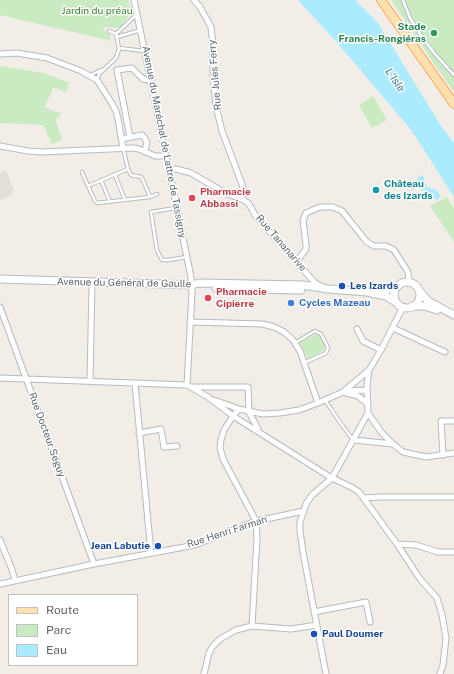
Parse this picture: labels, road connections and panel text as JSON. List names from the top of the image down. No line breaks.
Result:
{"streets":{"main road":["Avenue du Général de Gaulle"],"street":["Rue Jules Ferry","Avenue du Maréchal de Lattre de Tassigny","Rue Tananarive","Rue Docteur Seguy","Rue Henri Farman"]},"crossings":[["Rue Jules Ferry","Rue Tananarive"],["Avenue du Maréchal de Lattre de Tassigny","Avenue du Général de Gaulle"],["Rue Tananarive","Avenue du Général de Gaulle"],["Rue Docteur Seguy","Rue Henri Farman"]],"water":["L'Isle"],"parks":["Jardin du préau"],"places":["Stade Francis-Rongiéras","Château des Izards","Pharmacie Abbassi","Les Izards","Pharmacie Cipierre","Cycles Mazeau","Jean Labutie","Paul Doumer"],"legend":["Route","Parc","Eau"]}
